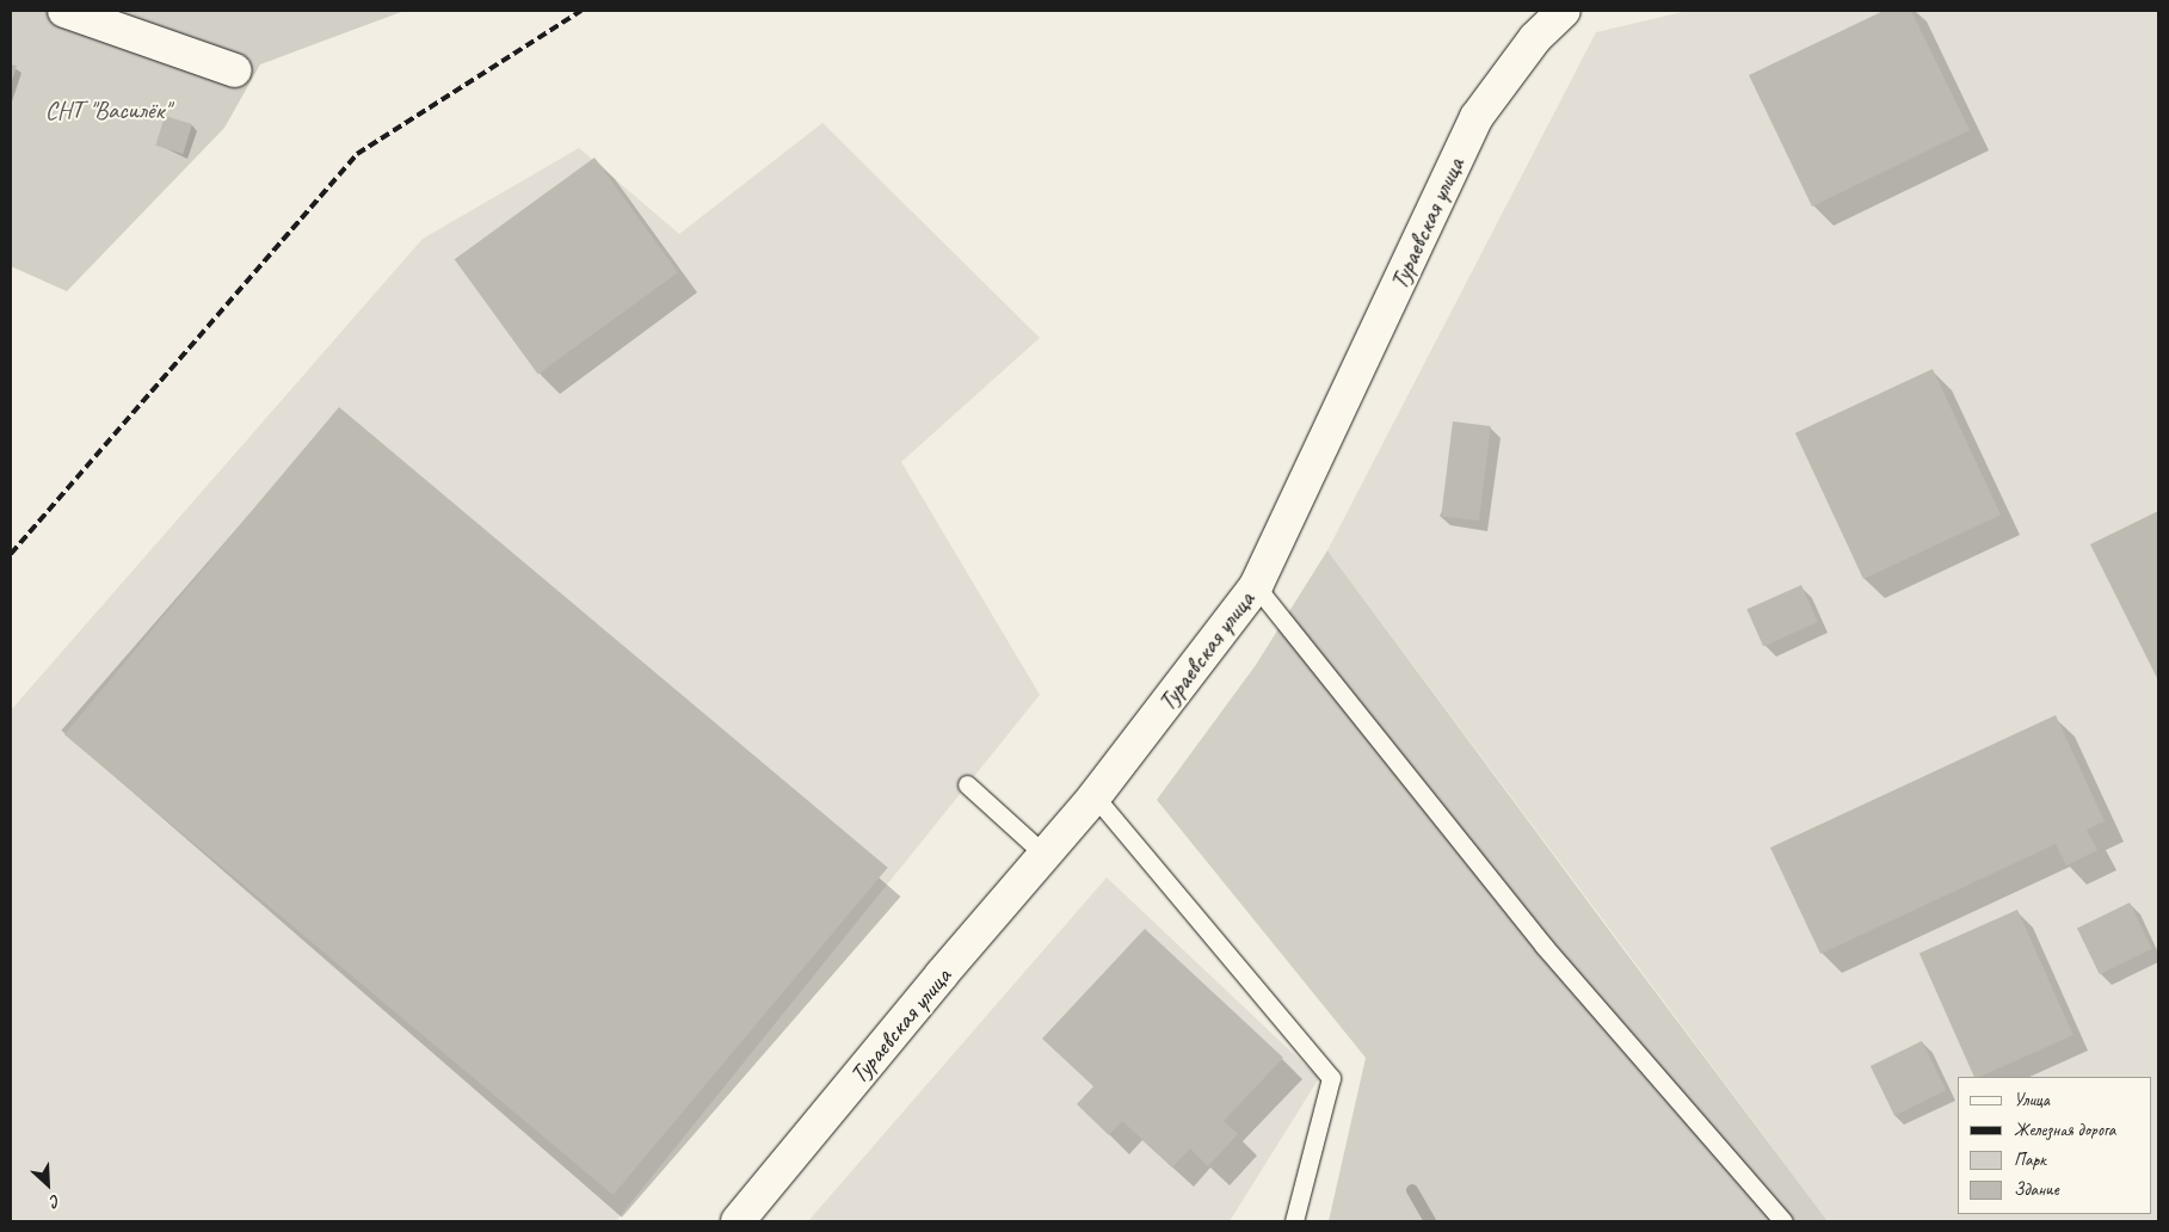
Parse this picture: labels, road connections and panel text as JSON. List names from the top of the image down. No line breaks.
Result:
{"streets":{"main road":["Тураевская улица"]},"parks":["СНТ \"Василёк\""],"legend":["Улица","Железная дорога","Парк","Здание"],"north":"bottom right"}
